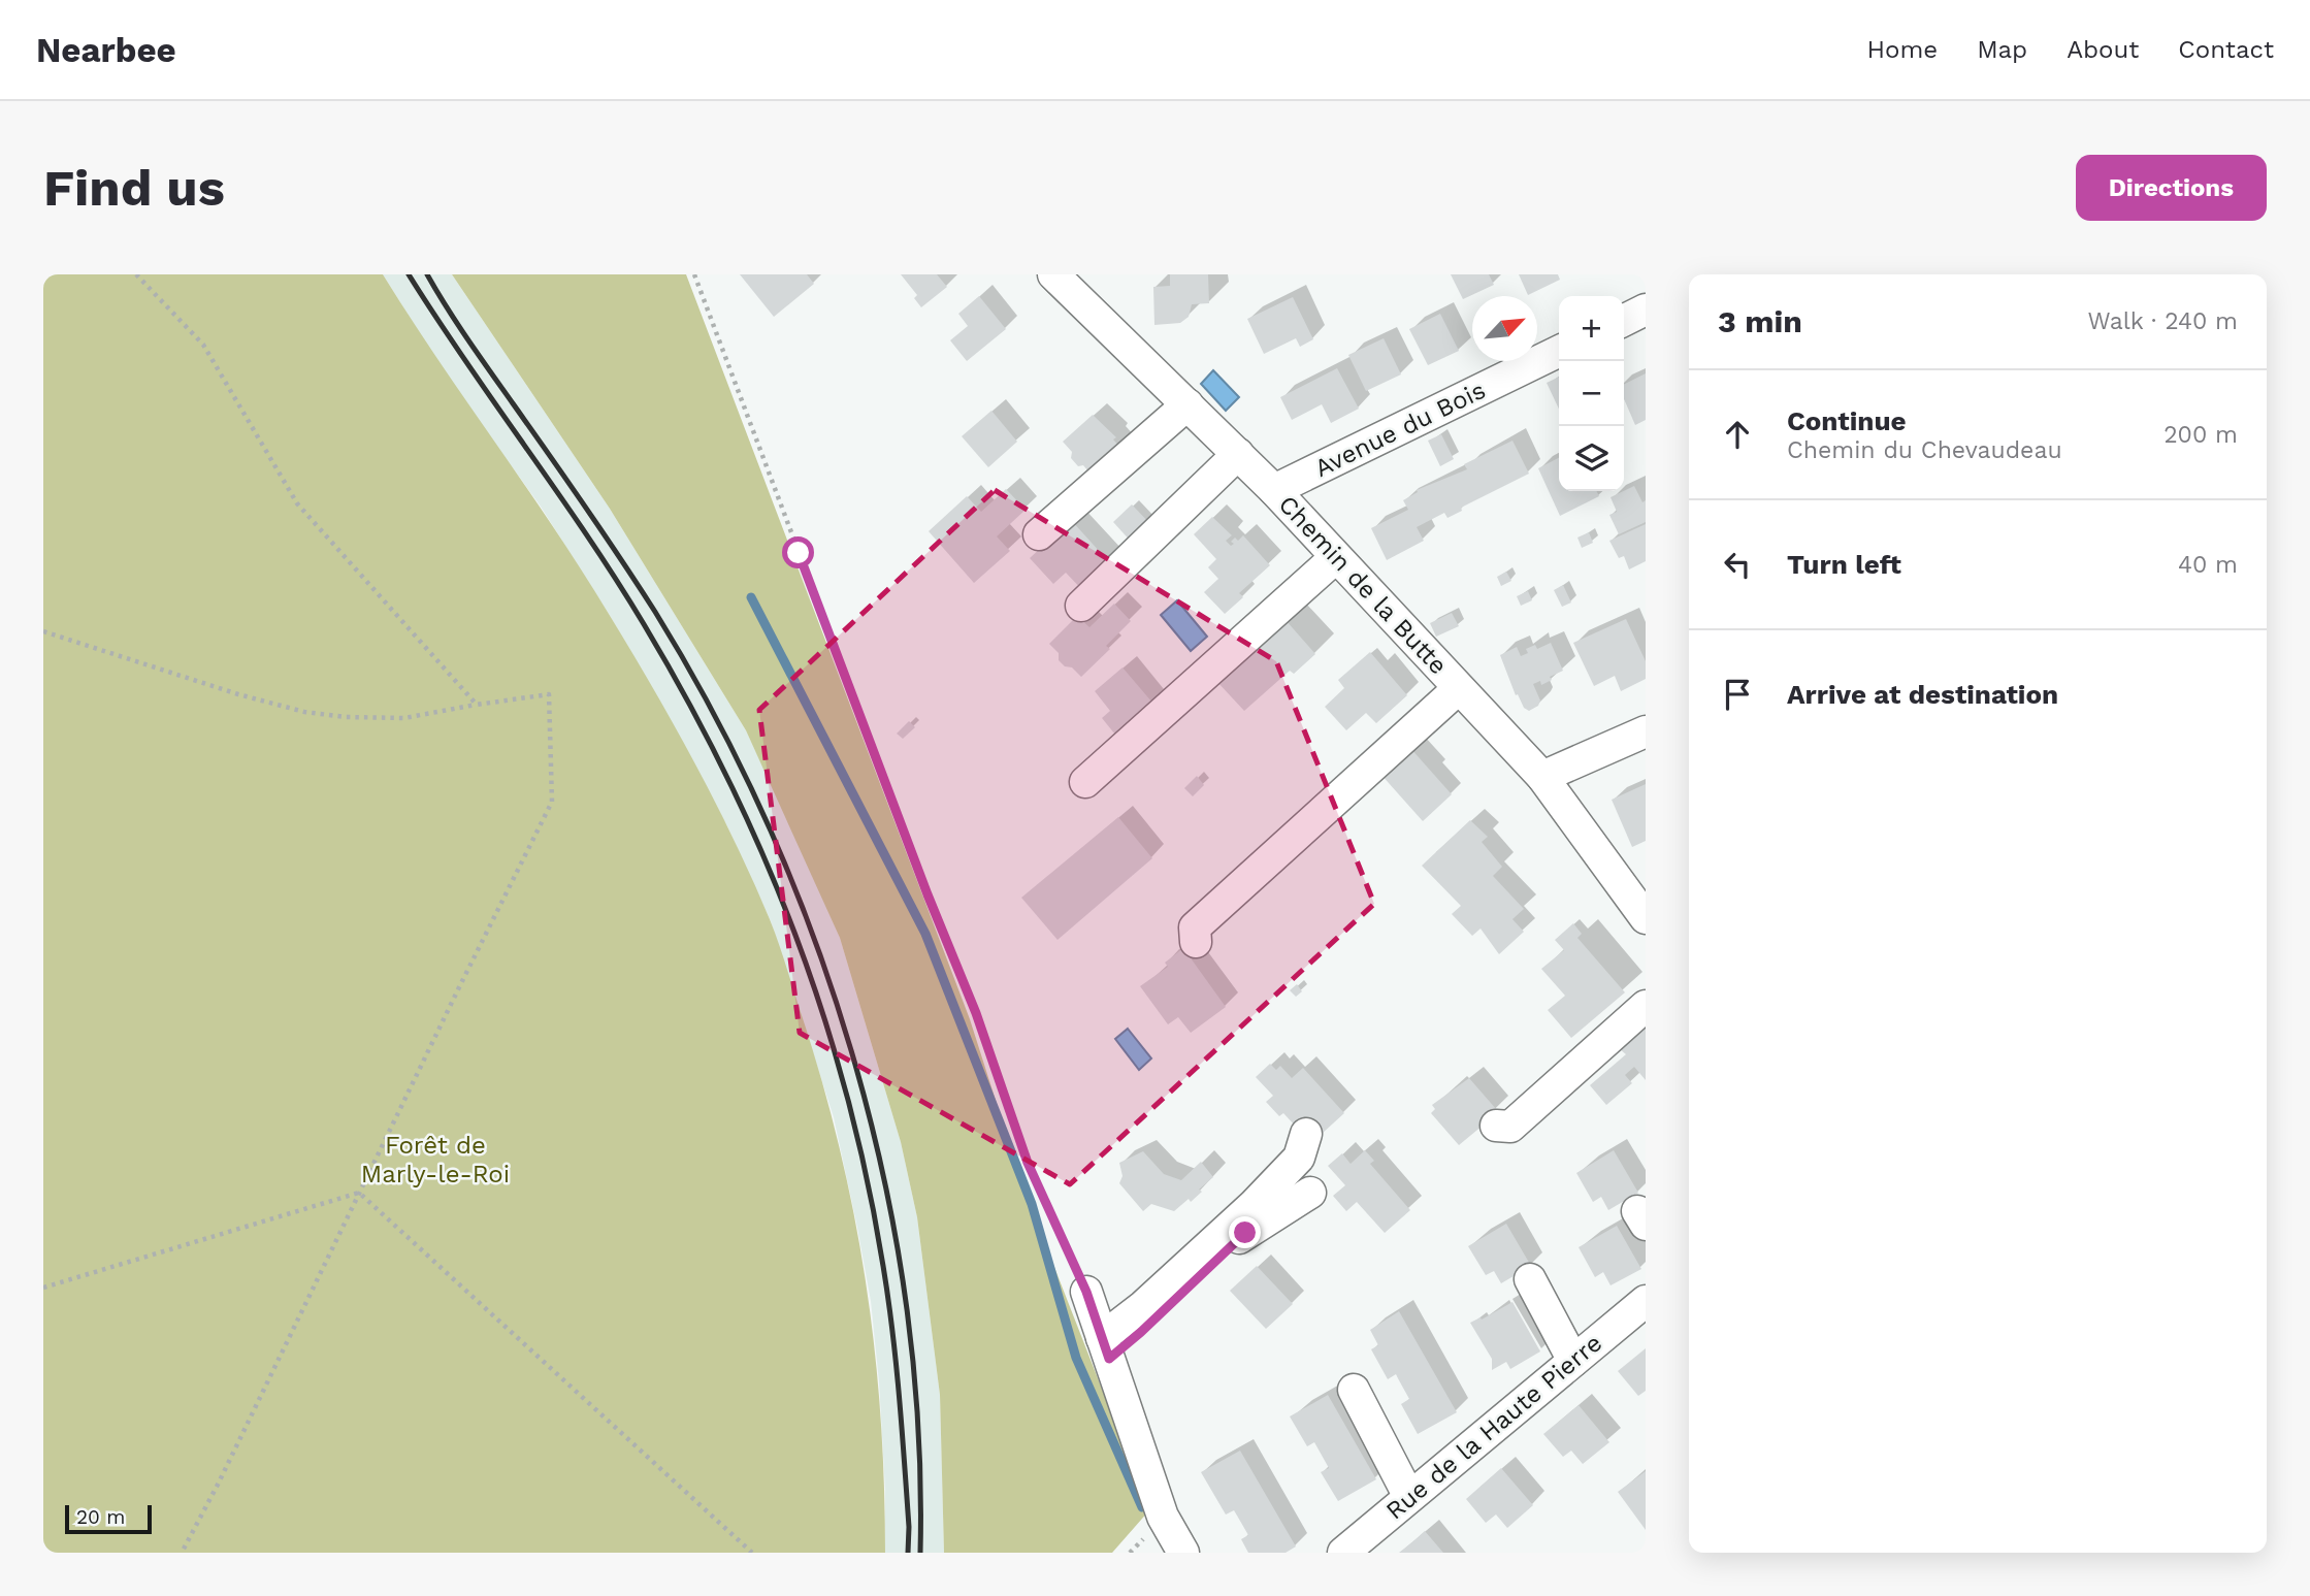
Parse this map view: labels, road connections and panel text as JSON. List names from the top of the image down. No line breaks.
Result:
{"streets":{"street":["Avenue du Bois","Chemin de la Butte","Rue de la Haute Pierre"]},"crossings":[["Avenue du Bois","Chemin de la Butte"]],"parks":["Forêt de Marly-le-Roi"],"scale_bar":"20 m","north":"top right","page":{"header":"Nearbee","nav":["Home","Map","About","Contact"],"buttons":"Directions","title":"Find us","heading":["3 min","Walk · 240 m"],"map_buttons":["+","−"],"list":[["Continue","Chemin du Chevaudeau","200 m"],["Turn left","40 m"],"Arrive at destination"],"scale":"20 m"}}
